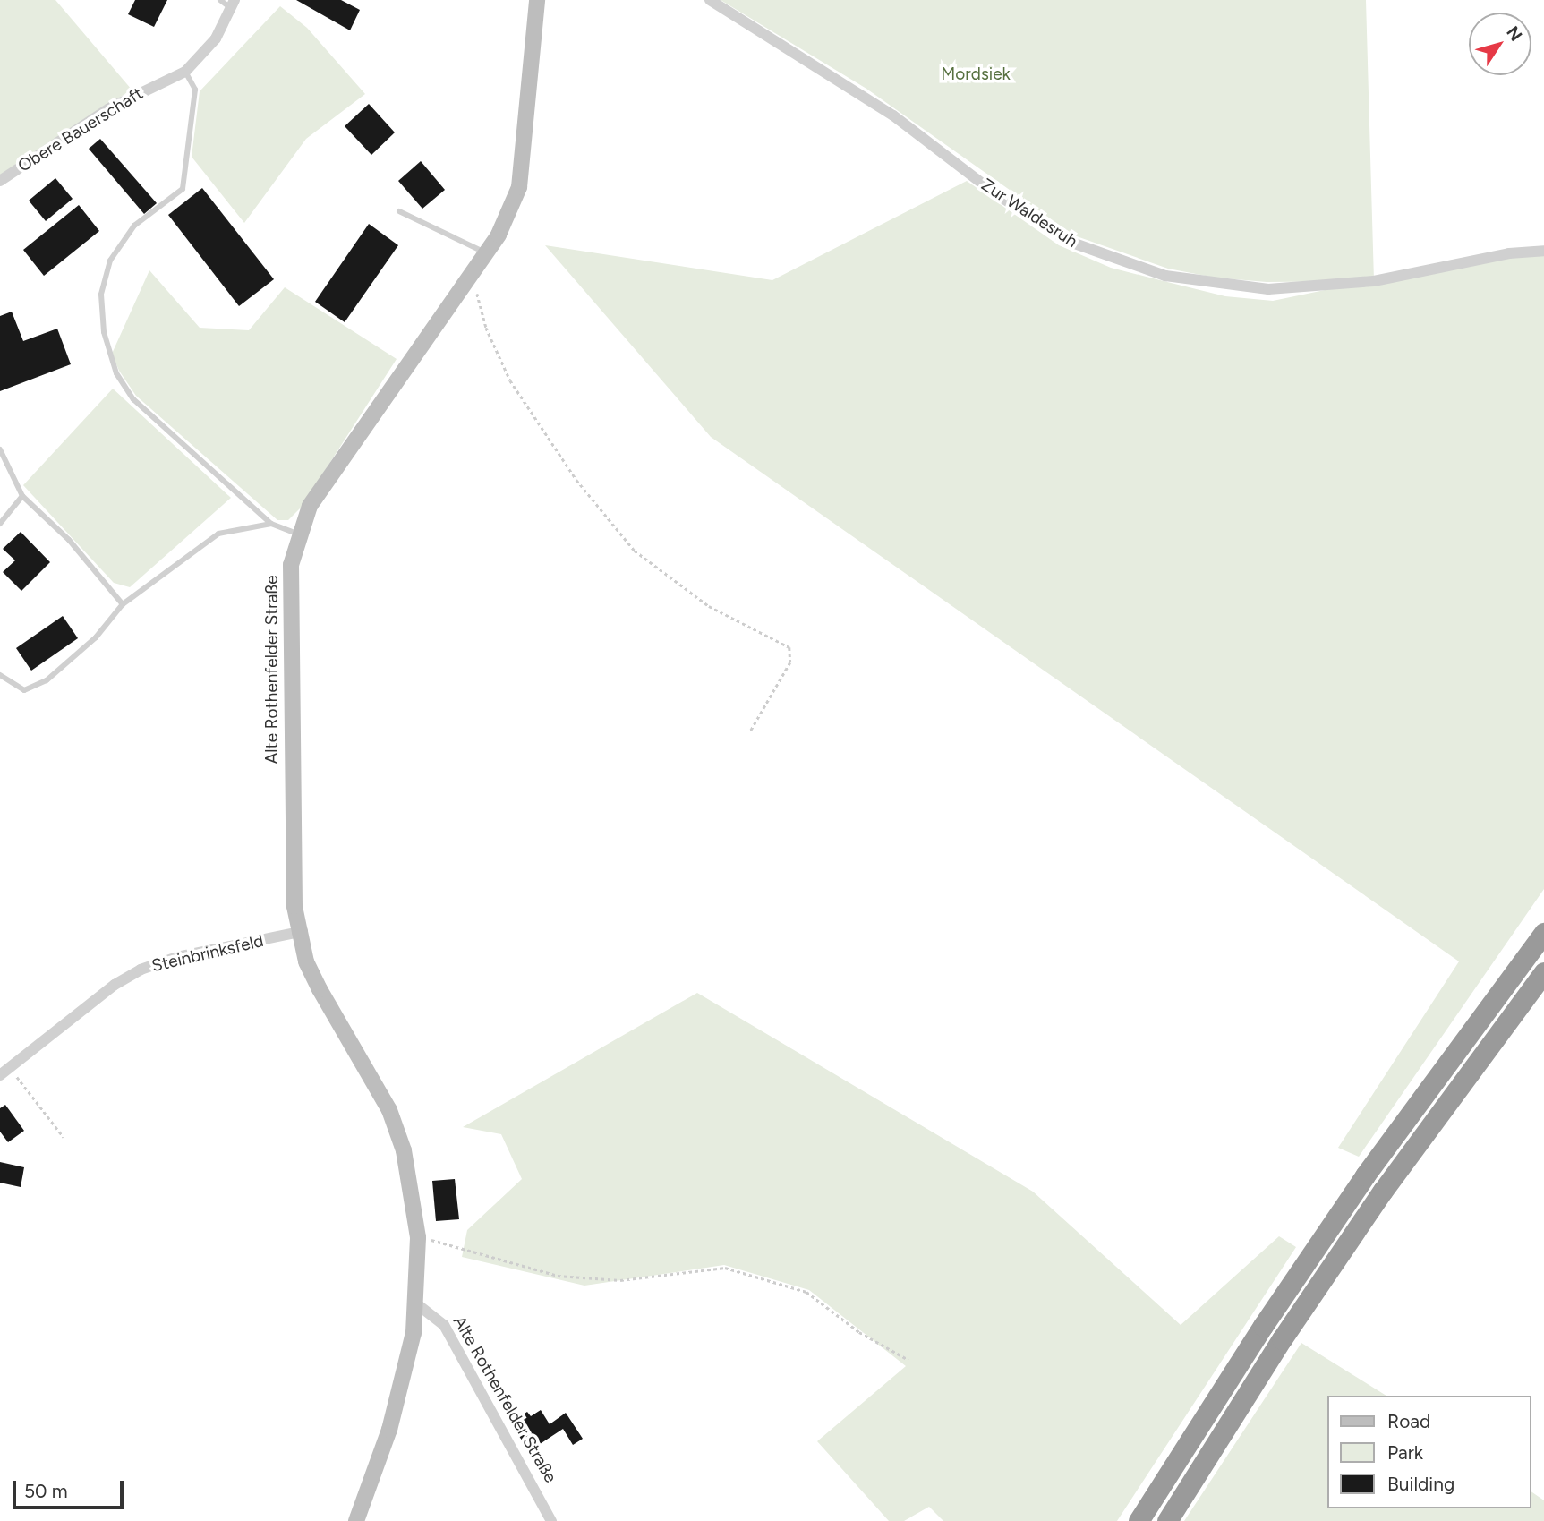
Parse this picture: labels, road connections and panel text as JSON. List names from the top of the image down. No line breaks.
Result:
{"streets":{"street":["Obere Bauerschaft","Zur Waldesruh","Alte Rothenfelder Straße","Steinbrinksfeld"]},"crossings":[["Alte Rothenfelder Straße","Steinbrinksfeld"]],"parks":["Mordsiek"],"legend":["Road","Park","Building"],"scale_bar":"50 m","north":"top right"}
